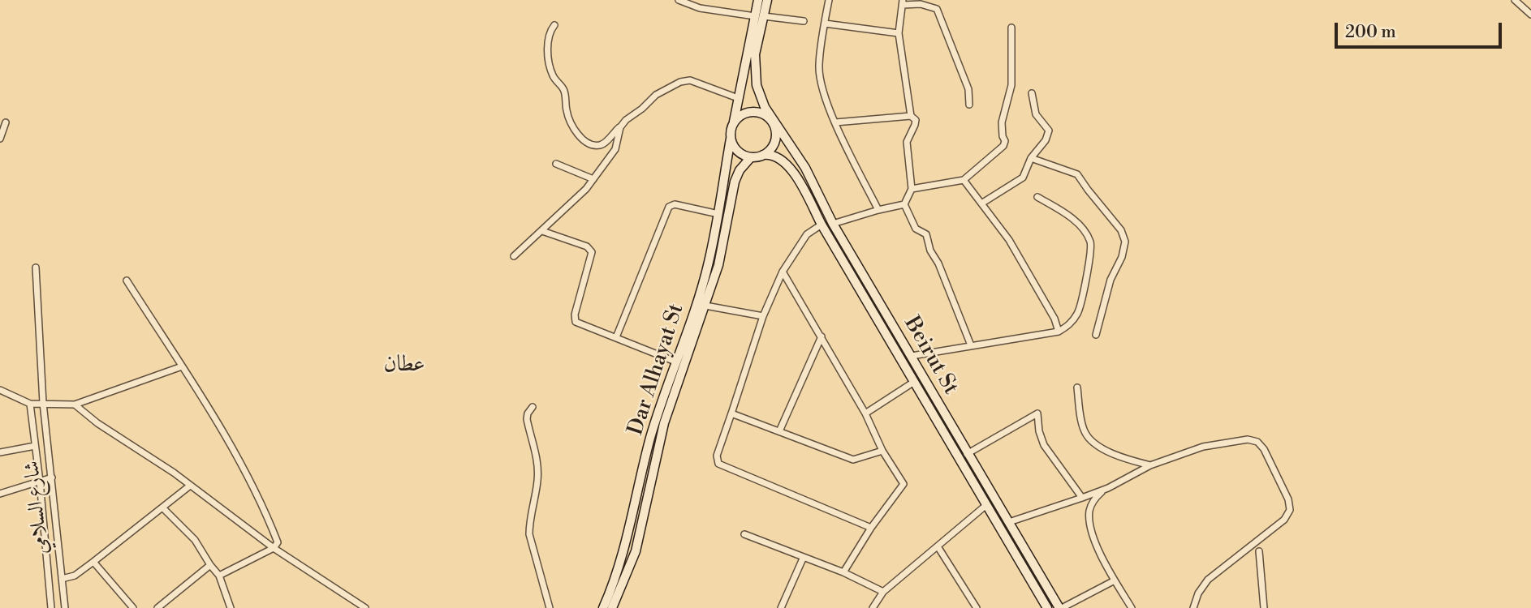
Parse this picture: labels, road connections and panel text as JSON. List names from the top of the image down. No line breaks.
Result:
{"streets":{"main road":["Beirut St","Dar Alhayat St"],"street":["شارع السلامي"]},"crossings":[["Beirut St","Dar Alhayat St"]],"districts":["عطان"],"scale_bar":"200 m"}
